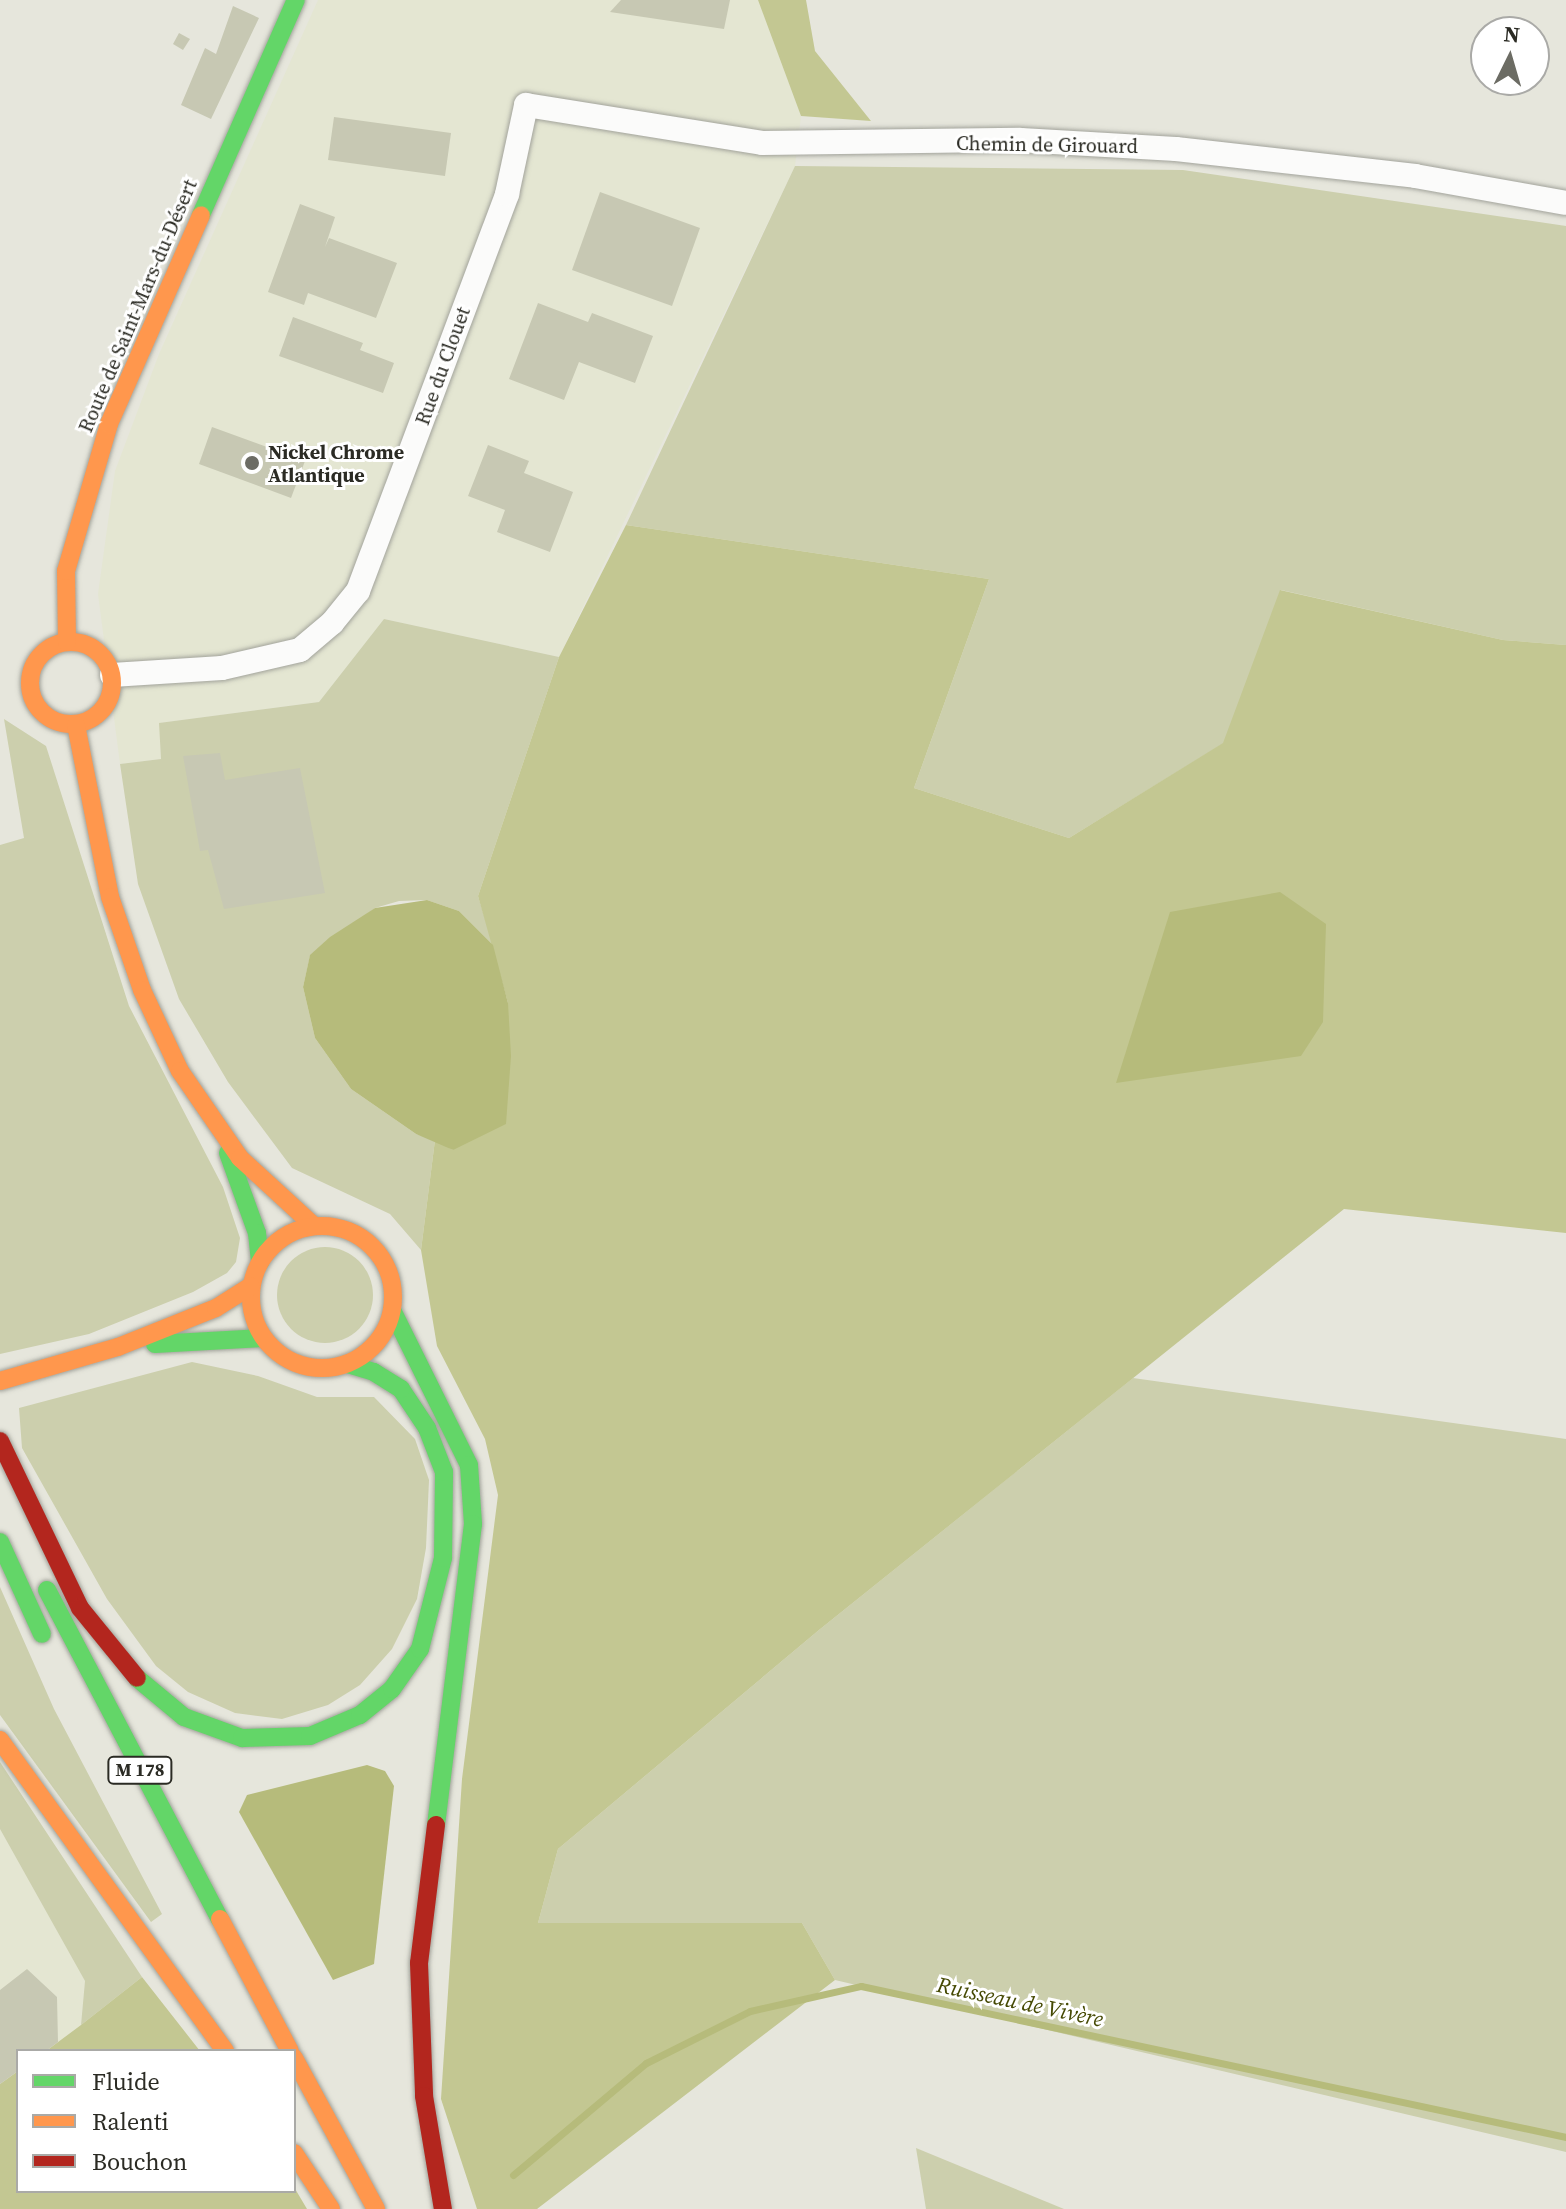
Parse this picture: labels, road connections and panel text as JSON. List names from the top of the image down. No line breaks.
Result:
{"streets":{"main road":["Route de Saint-Mars-du-Désert","M 178"],"street":["Chemin de Girouard","Rue du Clouet"]},"crossings":[["Chemin de Girouard","Rue du Clouet"],["Route de Saint-Mars-du-Désert","Rue du Clouet"]],"water":["Ruisseau de Vivère"],"places":["Nickel Chrome Atlantique"],"legend":["Fluide","Ralenti","Bouchon"],"north":"top"}
